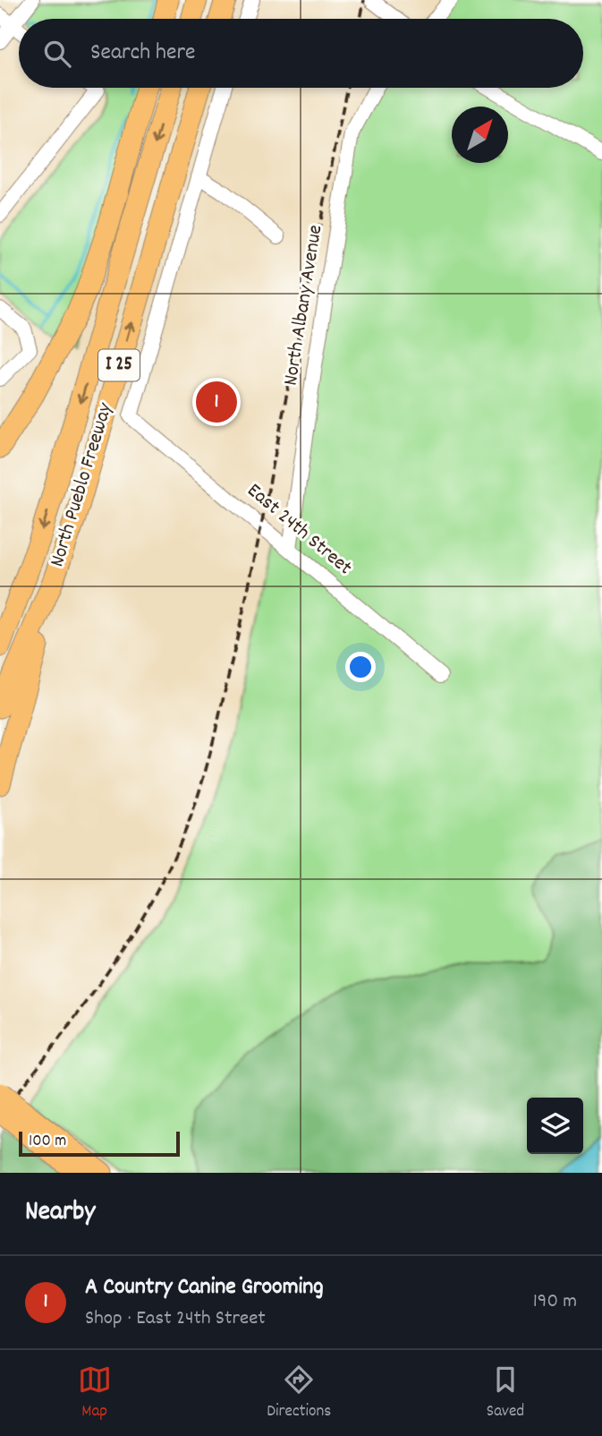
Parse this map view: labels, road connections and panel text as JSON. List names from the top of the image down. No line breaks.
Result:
{"streets":{"highway":["I 25","North Pueblo Freeway"],"street":["North Albany Avenue","East 24th Street"]},"crossings":[["North Albany Avenue","East 24th Street"]],"scale_bar":"100 m","north":"top right","page":{"search":"Search here","pins":"1","scale":"100 m","heading":"Nearby","list":[{"mark":"1","name":"A Country Canine Grooming","note":"Shop · East 24th Street","value":"190 m"}],"nav":["Map","Directions","Saved"]}}
